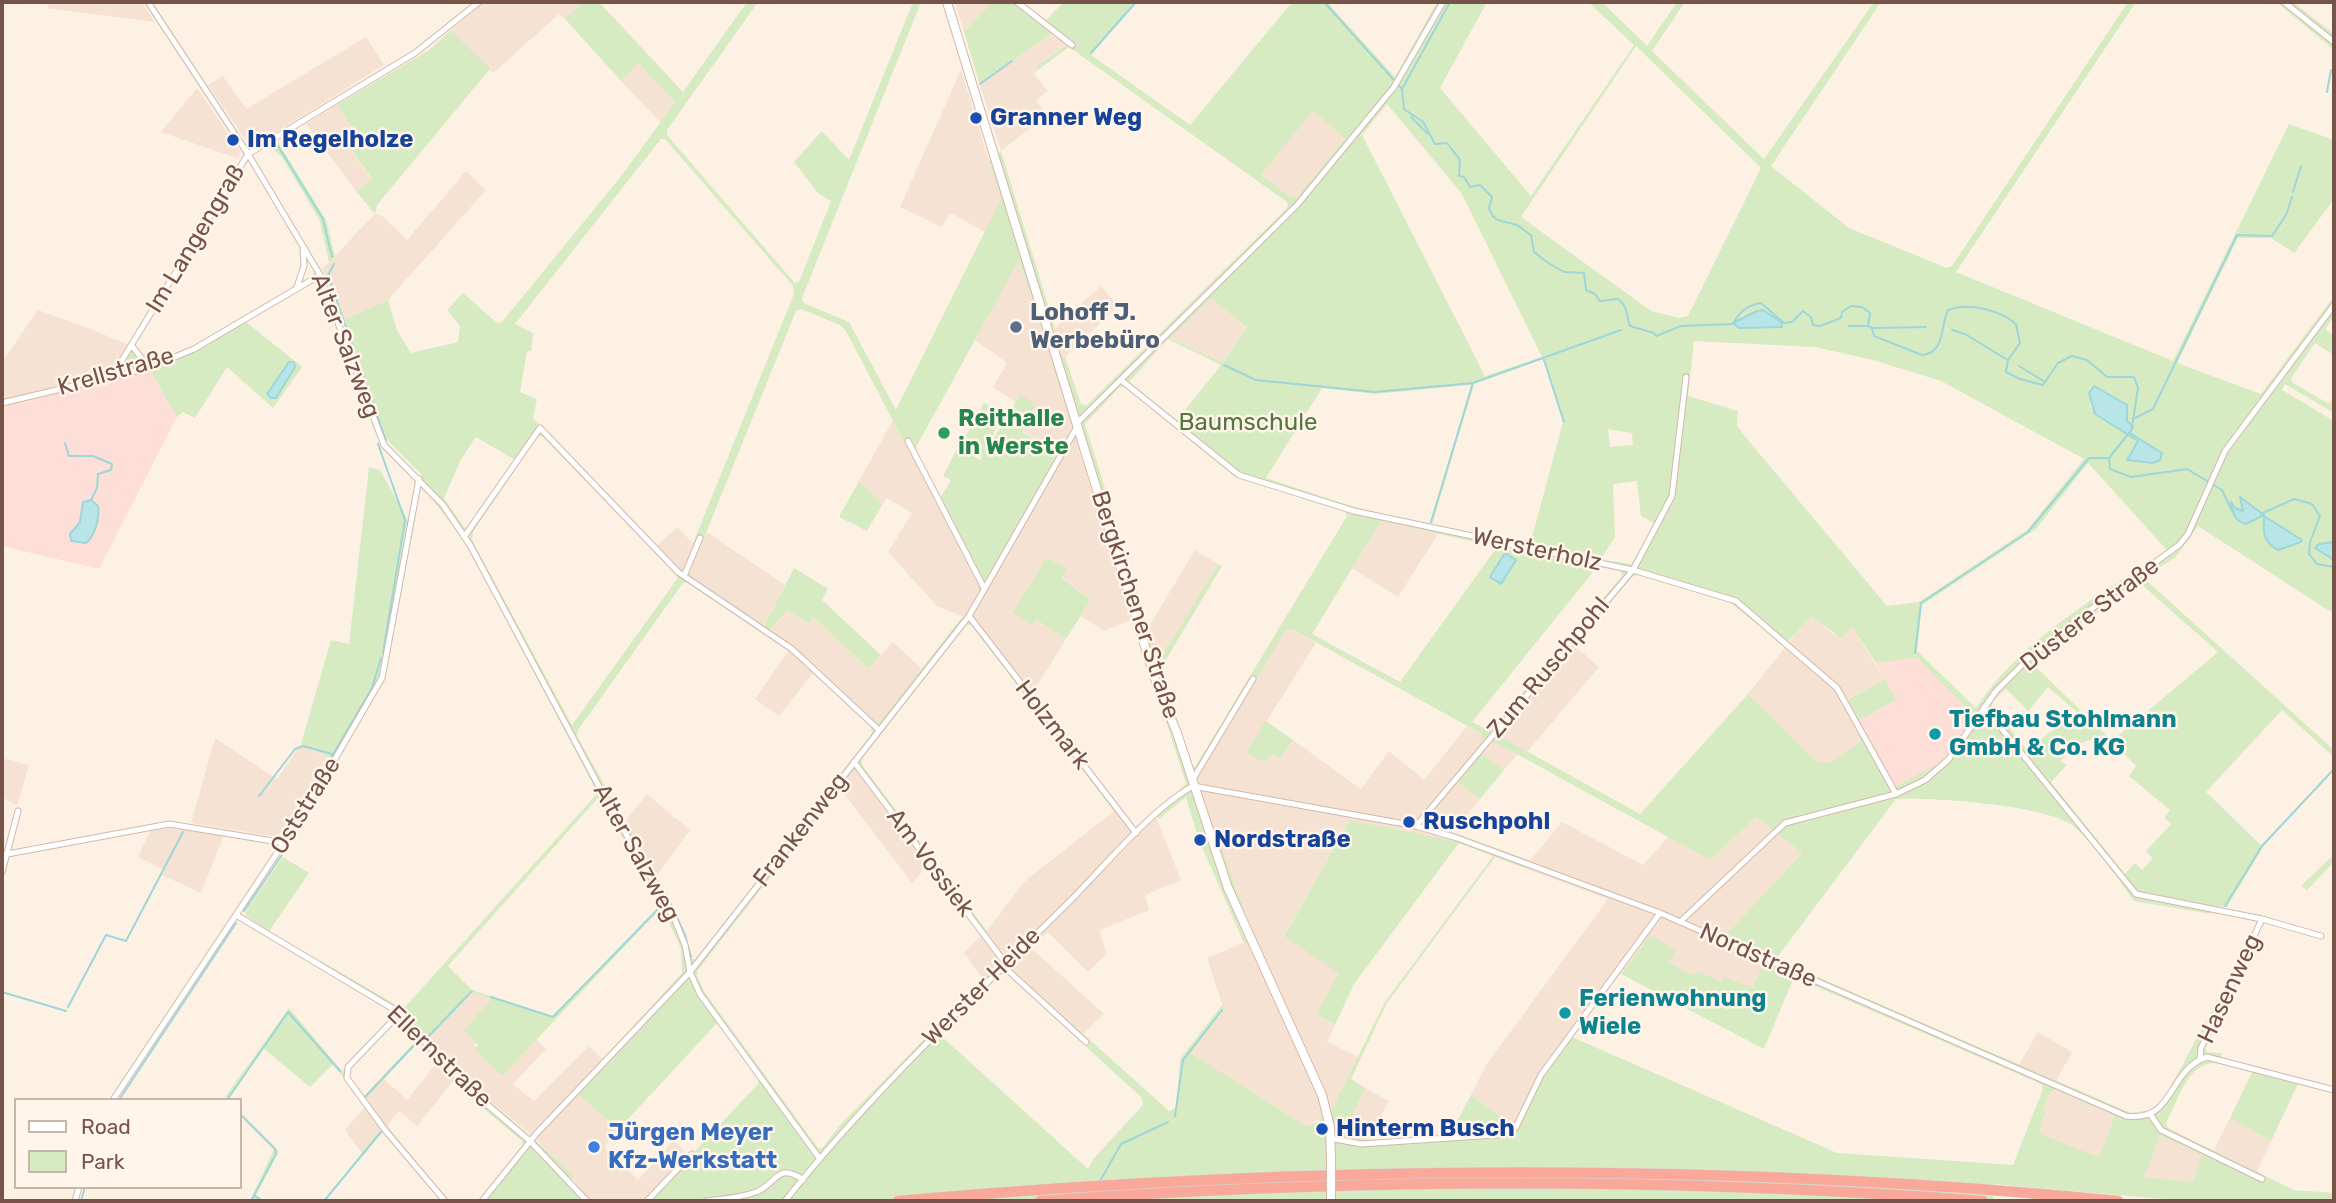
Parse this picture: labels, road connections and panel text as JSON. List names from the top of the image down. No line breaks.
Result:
{"streets":{"street":["Im Langengraß","Alter Salzweg","Krellstraße","Wersterholz","Bergkirchener Straße","Düstere Straße","Zum Ruschpohl","Holzmark","Oststraße","Frankenweg","Am Vossiek","Nordstraße","Werster Heide","Hasenweg","Ellernstraße"]},"crossings":[["Im Langengraß","Alter Salzweg"],["Im Langengraß","Krellstraße"],["Alter Salzweg","Krellstraße"],["Alter Salzweg","Oststraße"],["Alter Salzweg","Frankenweg"],["Alter Salzweg","Werster Heide"],["Wersterholz","Düstere Straße"],["Wersterholz","Zum Ruschpohl"],["Wersterholz","Frankenweg"],["Bergkirchener Straße","Frankenweg"],["Bergkirchener Straße","Nordstraße"],["Bergkirchener Straße","Werster Heide"],["Düstere Straße","Nordstraße"],["Zum Ruschpohl","Nordstraße"],["Holzmark","Frankenweg"],["Holzmark","Werster Heide"],["Oststraße","Ellernstraße"],["Frankenweg","Am Vossiek"],["Frankenweg","Ellernstraße"],["Am Vossiek","Werster Heide"],["Nordstraße","Werster Heide"]],"parks":["Baumschule"],"places":["Granner Weg","Im Regelholze","Lohoff J. Werbebüro","Reithalle in Werste","Tiefbau Stohlmann GmbH & Co. KG","Ruschpohl","Nordstraße","Ferienwohnung Wiele","Hinterm Busch","Jürgen Meyer Kfz-Werkstatt"],"legend":["Road","Park"]}
